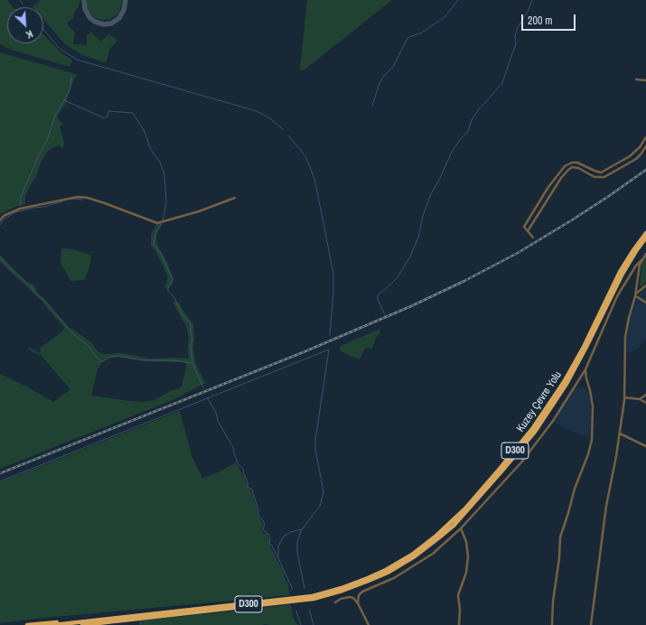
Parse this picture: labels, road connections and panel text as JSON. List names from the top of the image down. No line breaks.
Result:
{"streets":{"highway":["Kuzey Çevre Yolu","D300"]},"crossings":[["Kuzey Çevre Yolu","D300"]],"scale_bar":"200 m","north":"bottom right"}
